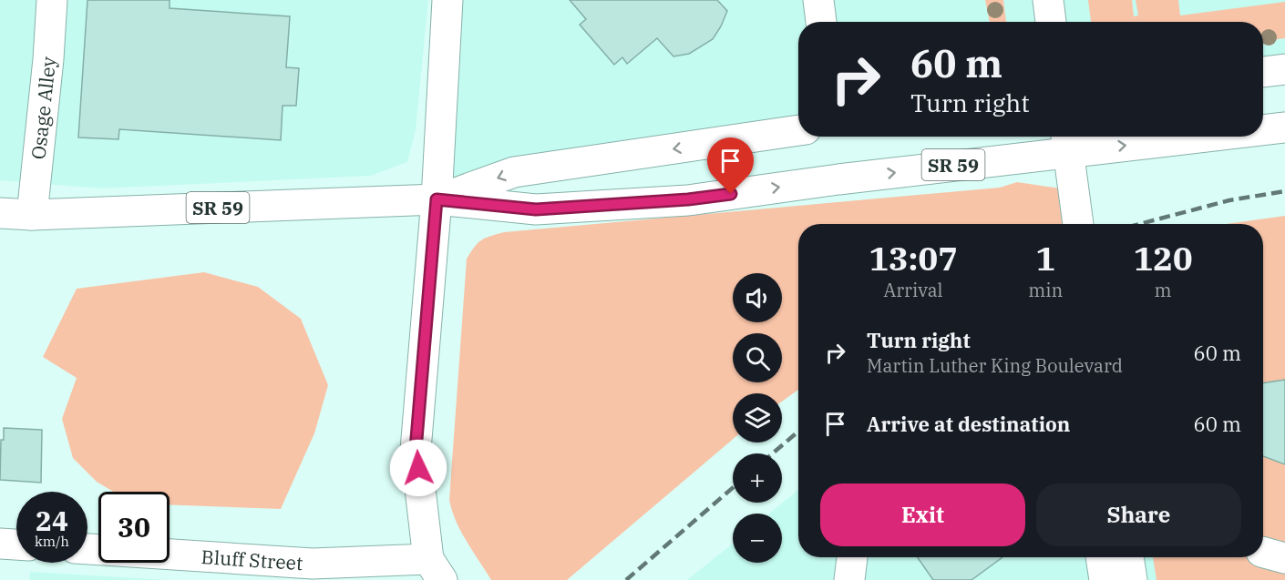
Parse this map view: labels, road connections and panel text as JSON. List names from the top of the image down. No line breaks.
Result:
{"streets":{"main road":["Osage Alley","SR 59","Bluff Street"]},"crossings":[["Osage Alley","SR 59"]],"page":{"turn":["60 m","Turn right"],"eta":["13:07","Arrival","1","min","120","m"],"map_buttons":["+","−"],"list":[{"name":"Turn right","note":"Martin Luther King Boulevard","value":"60 m"},{"name":"Arrive at destination","value":"60 m"}],"buttons":["Exit","Share"],"speed":"24 km/h","limit":"30"}}
